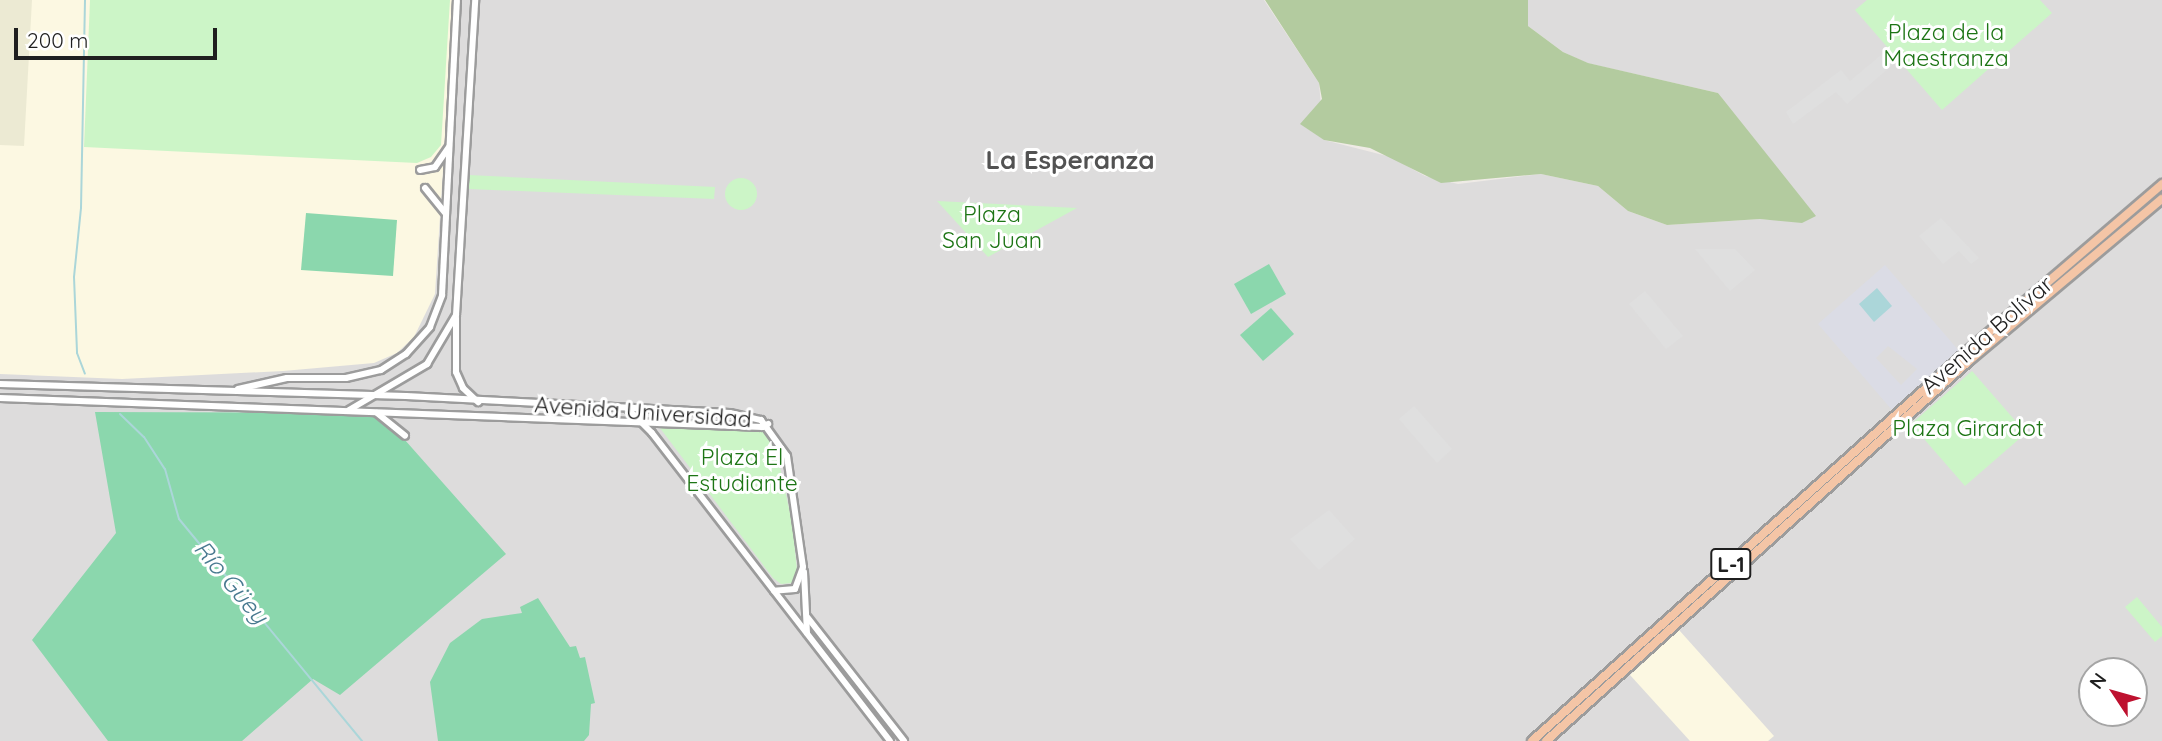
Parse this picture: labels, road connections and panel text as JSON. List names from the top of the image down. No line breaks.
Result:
{"streets":{"main road":["Avenida Bolívar","L-1"],"street":["Avenida Universidad"]},"districts":["La Esperanza"],"water":["Río Güey"],"parks":["Plaza de la Maestranza","Plaza San Juan","Plaza Girardot","Plaza El Estudiante"],"scale_bar":"200 m","north":"top left"}
